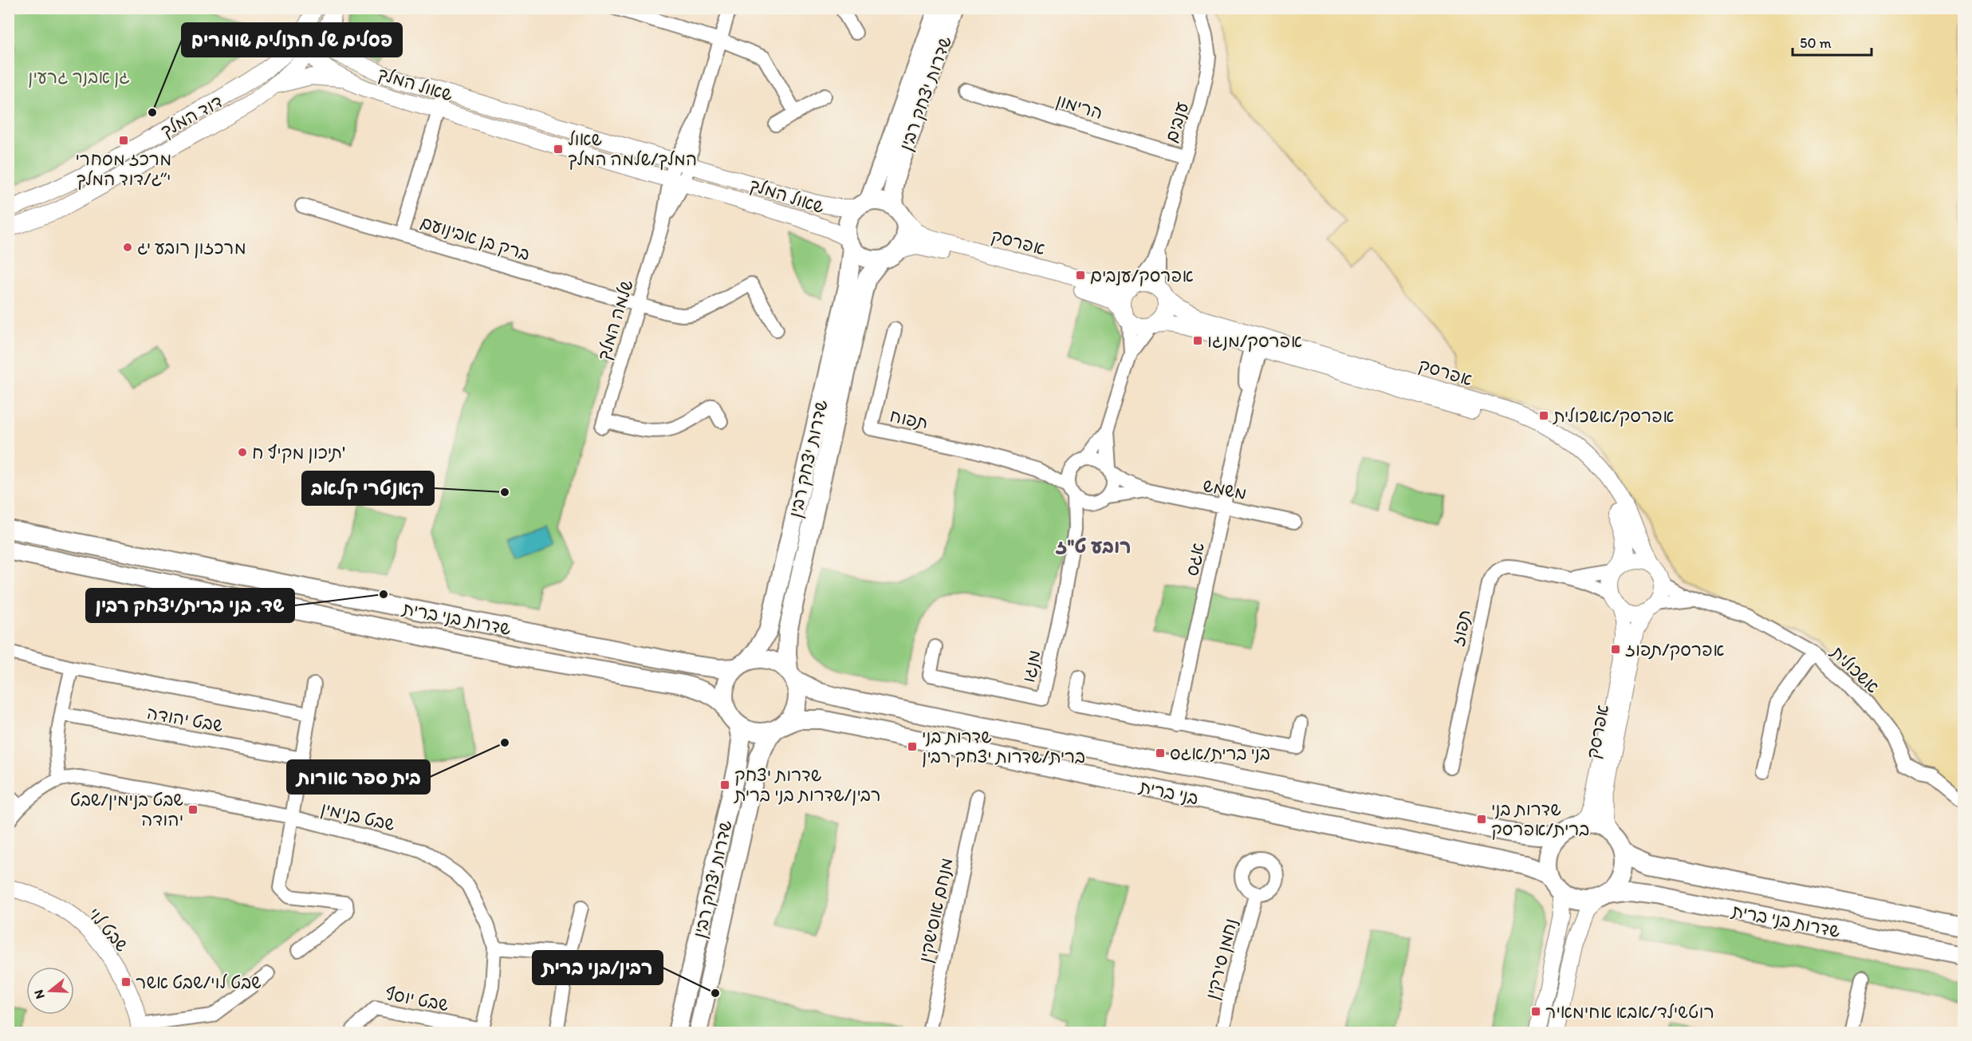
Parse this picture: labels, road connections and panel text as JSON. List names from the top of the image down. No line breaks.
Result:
{"streets":{"main road":["שדרות יצחק רבין","שדרות בני ברית","בני ברית"],"street":["שאול המלך","הרימון","דוד המלך","ענבים","ברק בן אבינועם","אפרסק","שלמה המלך","תפוח","משמש","אגס","תפוז","מנגו","אשכולית","שבט יהודה","שבט בנימין","מנחם אוסישקין","שבט לוי","נחמן סירקין","שבט יוסף"]},"crossings":[["שאול המלך","שדרות יצחק רבין"],["שאול המלך","דוד המלך"],["שאול המלך","אפרסק"],["שאול המלך","שלמה המלך"],["שדרות יצחק רבין","אפרסק"],["שדרות יצחק רבין","שדרות בני ברית"],["שדרות יצחק רבין","בני ברית"],["הרימון","ענבים"],["ענבים","אפרסק"],["ברק בן אבינועם","שלמה המלך"],["אפרסק","אגס"],["אפרסק","שדרות בני ברית"],["אפרסק","תפוז"],["אפרסק","אשכולית"],["אפרסק","בני ברית"],["תפוח","משמש"],["תפוח","מנגו"],["משמש","אגס"],["משמש","מנגו"],["שדרות בני ברית","בני ברית"],["תפוז","אשכולית"],["שבט בנימין","שבט יוסף"]],"districts":["רובע ט\"ז"],"parks":["גן אבנר גרעין"],"places":{"other":["פסלים של חתולים שומרים","מרכזון רובע יג","תיכון מקיף ח'","קאנטרי קלאב","שד. בני ברית/יצחק רבין","בית ספר אורות","רבין/בני ברית"],"transit":["מרכז מסחרי י״ג/דוד המלך","שאול המלך/שלמה המלך","אפרסק/ענבים","אפרסק/מנגו","אפרסק/אשכולית","אפרסק/תפוז","שדרות בני ברית/שדרות יצחק רבין","בני ברית/אגס","שדרות יצחק רבין/שדרות בני ברית","שבט בנימין/שבט יהודה","שדרות בני ברית/אפרסק","שבט לוי/שבט אשר","רוטשילד/אבא אחימאיר"]},"scale_bar":"50 m","north":"left"}
